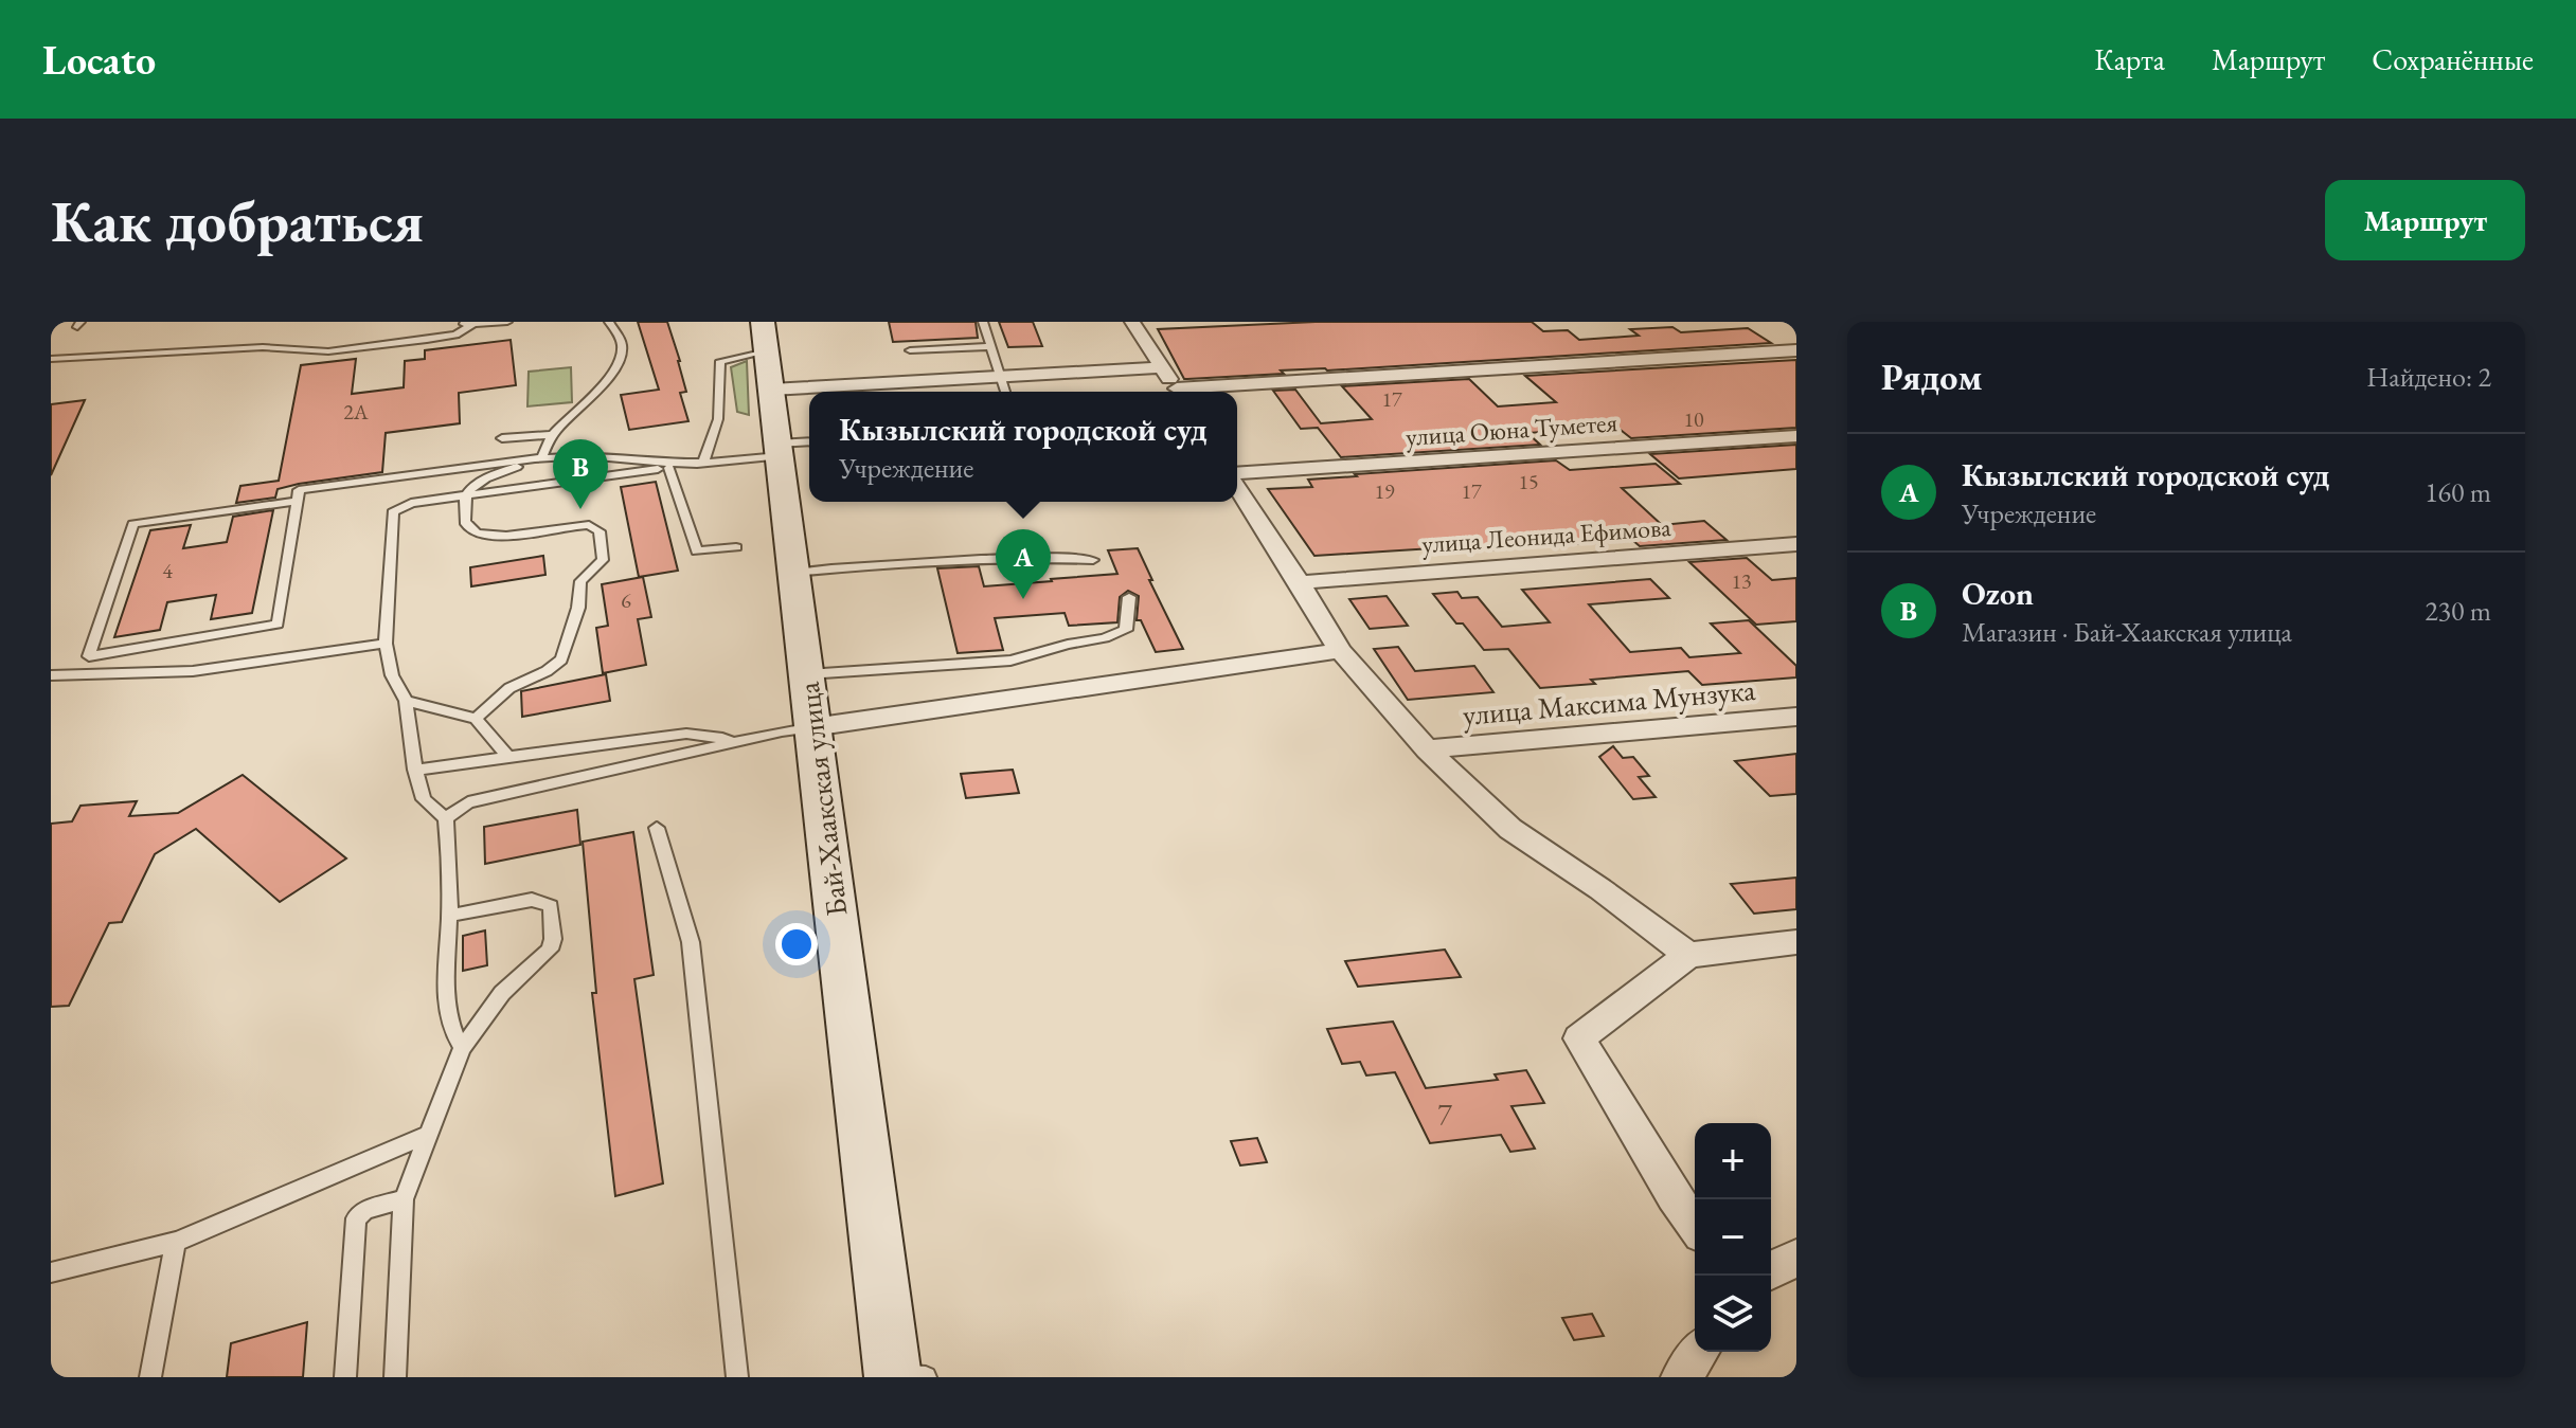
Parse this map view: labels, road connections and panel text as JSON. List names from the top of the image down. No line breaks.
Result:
{"streets":{"main road":["Бай-Хаакская улица"],"street":["улица Оюна Туметея","улица Леонида Ефимова","улица Максима Мунзука"]},"house_numbers":["17","2А","10","15","19","17","4","13","6","7"],"page":{"header":"Locato","nav":["Карта","Маршрут","Сохранённые"],"buttons":"Маршрут","title":"Как добраться","heading":["Рядом","Найдено: 2"],"popup":["Кызылский городской суд","Учреждение"],"list":[{"mark":"A","name":"Кызылский городской суд","note":"Учреждение","value":"160 m"},{"mark":"B","name":"Ozon","note":"Магазин · Бай-Хаакская улица","value":"230 m"}],"pins":["B","A"],"map_buttons":["+","−"]}}
